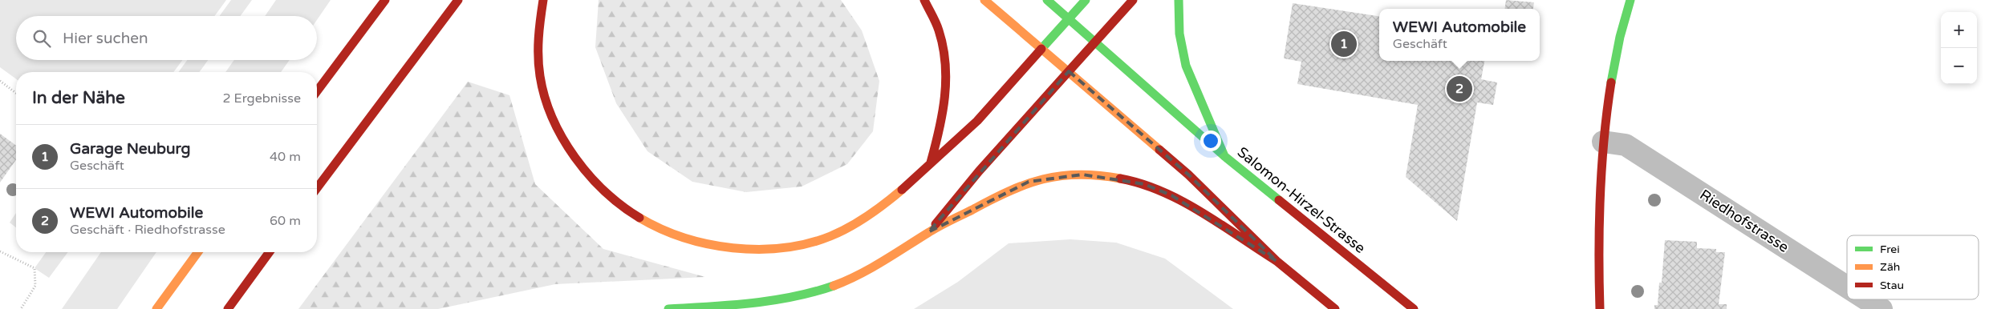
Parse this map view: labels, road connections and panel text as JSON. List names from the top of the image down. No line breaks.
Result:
{"streets":{"main road":["Salomon-Hirzel-Strasse"],"street":["Riedhofstrasse"]},"legend":["Frei","Zäh","Stau"],"page":{"popup":["WEWI Automobile","Geschäft"],"map_buttons":["+","−"],"search":"Hier suchen","pins":["1","2"],"heading":["In der Nähe","2 Ergebnisse"],"list":[{"mark":"1","name":"Garage Neuburg","note":"Geschäft","value":"40 m"},{"mark":"2","name":"WEWI Automobile","note":"Geschäft · Riedhofstrasse","value":"60 m"}]}}
